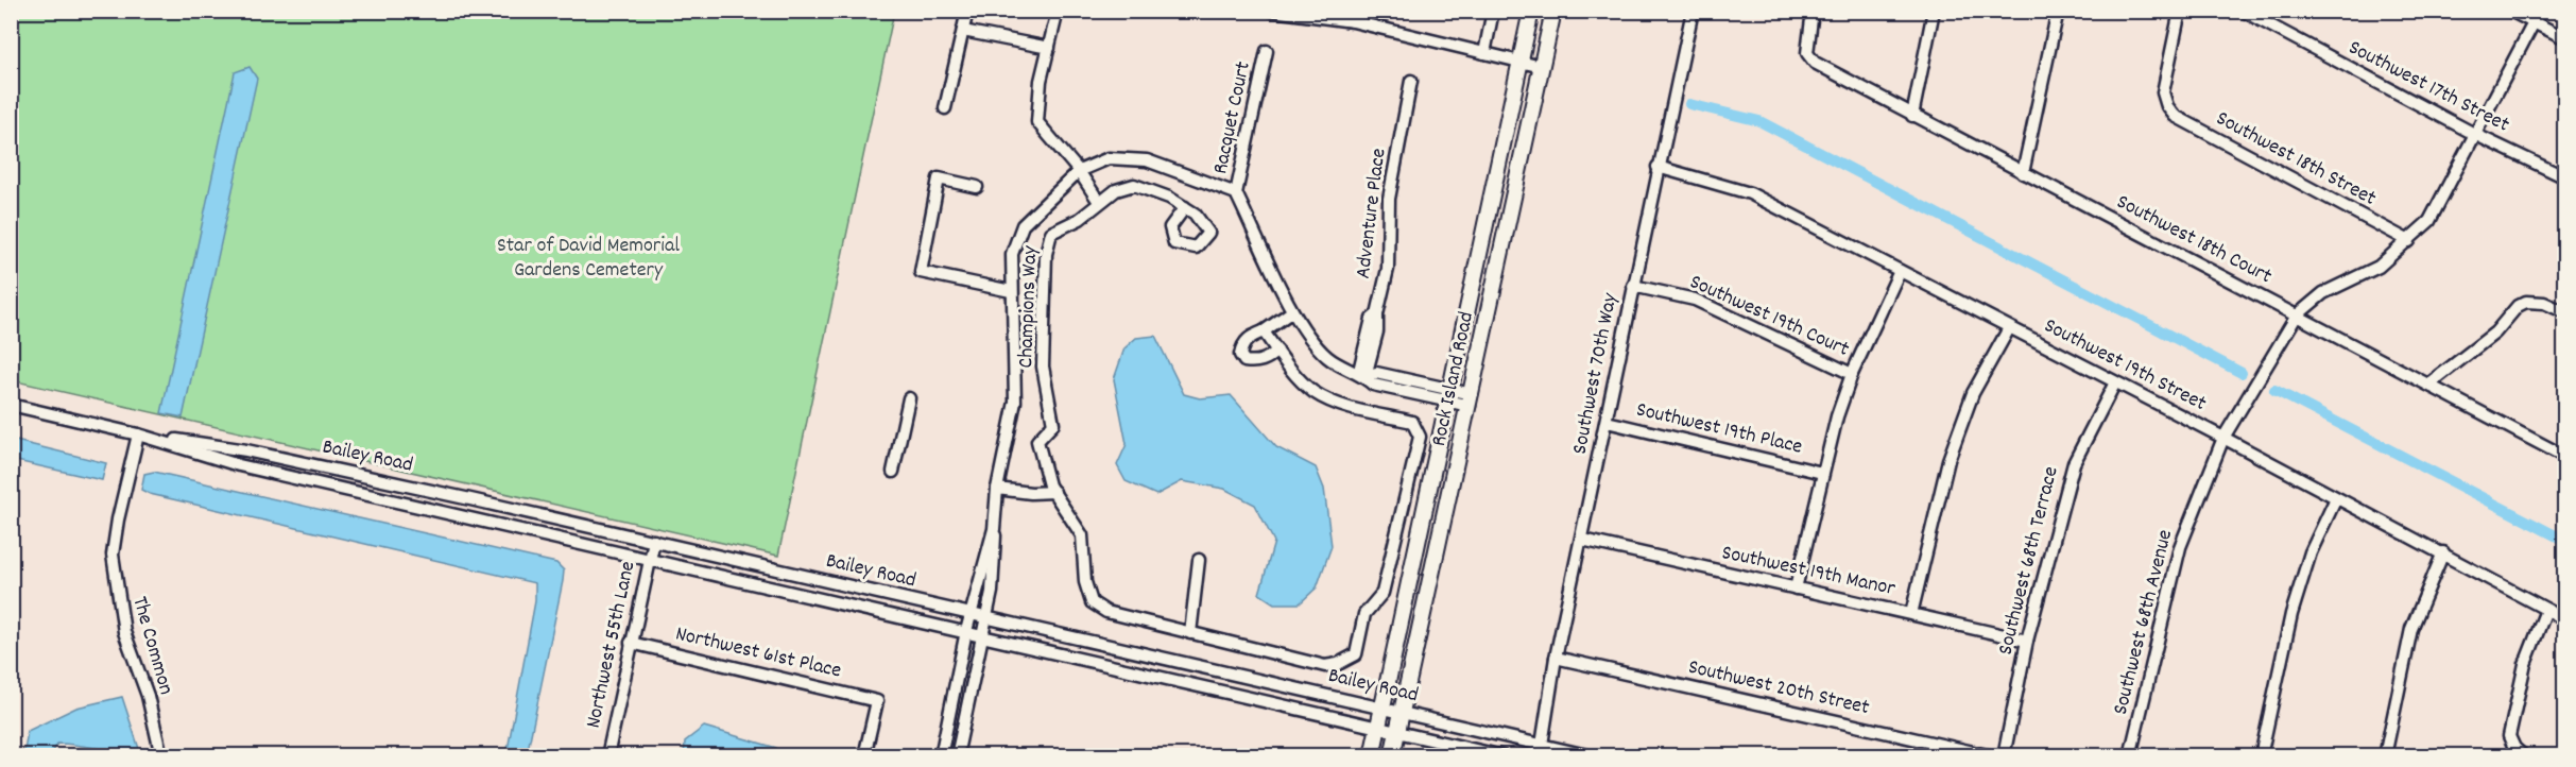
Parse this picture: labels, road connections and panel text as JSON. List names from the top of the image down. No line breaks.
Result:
{"streets":{"main road":["Rock Island Road"],"street":["Southwest 17th Street","Racquet Court","Southwest 18th Street","Adventure Place","Southwest 18th Court","Champions Way","Southwest 19th Court","Southwest 19th Street","Southwest 70th Way","Southwest 19th Place","Bailey Road","Southwest 68th Terrace","Southwest 19th Manor","Southwest 68th Avenue","Northwest 55th Lane","The Common","Northwest 61st Place","Southwest 20th Street"]},"crossings":[["Southwest 17th Street","Southwest 68th Avenue"],["Southwest 18th Street","Southwest 68th Avenue"],["Southwest 18th Court","Southwest 68th Avenue"],["Southwest 19th Court","Southwest 70th Way"],["Southwest 19th Street","Southwest 70th Way"],["Southwest 19th Street","Southwest 68th Terrace"],["Southwest 19th Street","Southwest 68th Avenue"],["Southwest 70th Way","Southwest 19th Place"],["Southwest 70th Way","Bailey Road"],["Southwest 70th Way","Southwest 19th Manor"],["Southwest 70th Way","Southwest 20th Street"],["Rock Island Road","Bailey Road"],["Bailey Road","Northwest 55th Lane"],["Bailey Road","The Common"],["Southwest 68th Terrace","Southwest 19th Manor"],["Northwest 55th Lane","Northwest 61st Place"]],"parks":["Star of David Memorial Gardens Cemetery"]}
